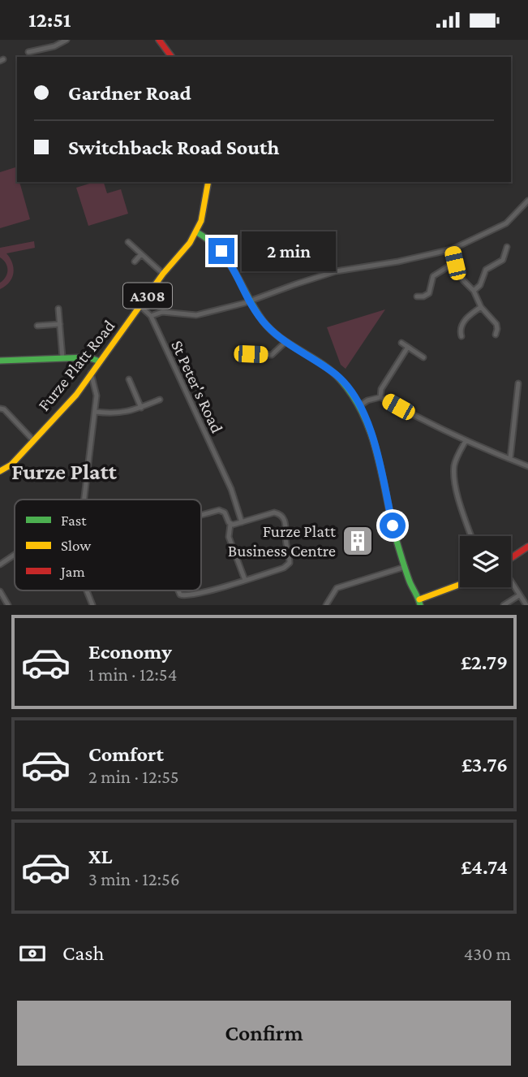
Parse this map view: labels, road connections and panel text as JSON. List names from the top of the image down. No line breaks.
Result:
{"streets":{"street":["A308","Furze Platt Road","St Peter's Road"]},"crossings":[["Furze Platt Road","St Peter's Road"]],"districts":["Furze Platt"],"places":{"building":["Furze Platt Business Centre"]},"legend":["Fast","Slow","Jam"],"page":{"status":"12:51","banner":["Gardner Road","Switchback Road South"],"bubble":"2 min","list":[{"name":"Economy","note":"1 min · 12:54","value":"£2.79"},{"name":"Comfort","note":"2 min · 12:55","value":"£3.76"},{"name":"XL","note":"3 min · 12:56","value":"£4.74"}],"pay":["Cash","430 m"],"buttons":"Confirm"}}
